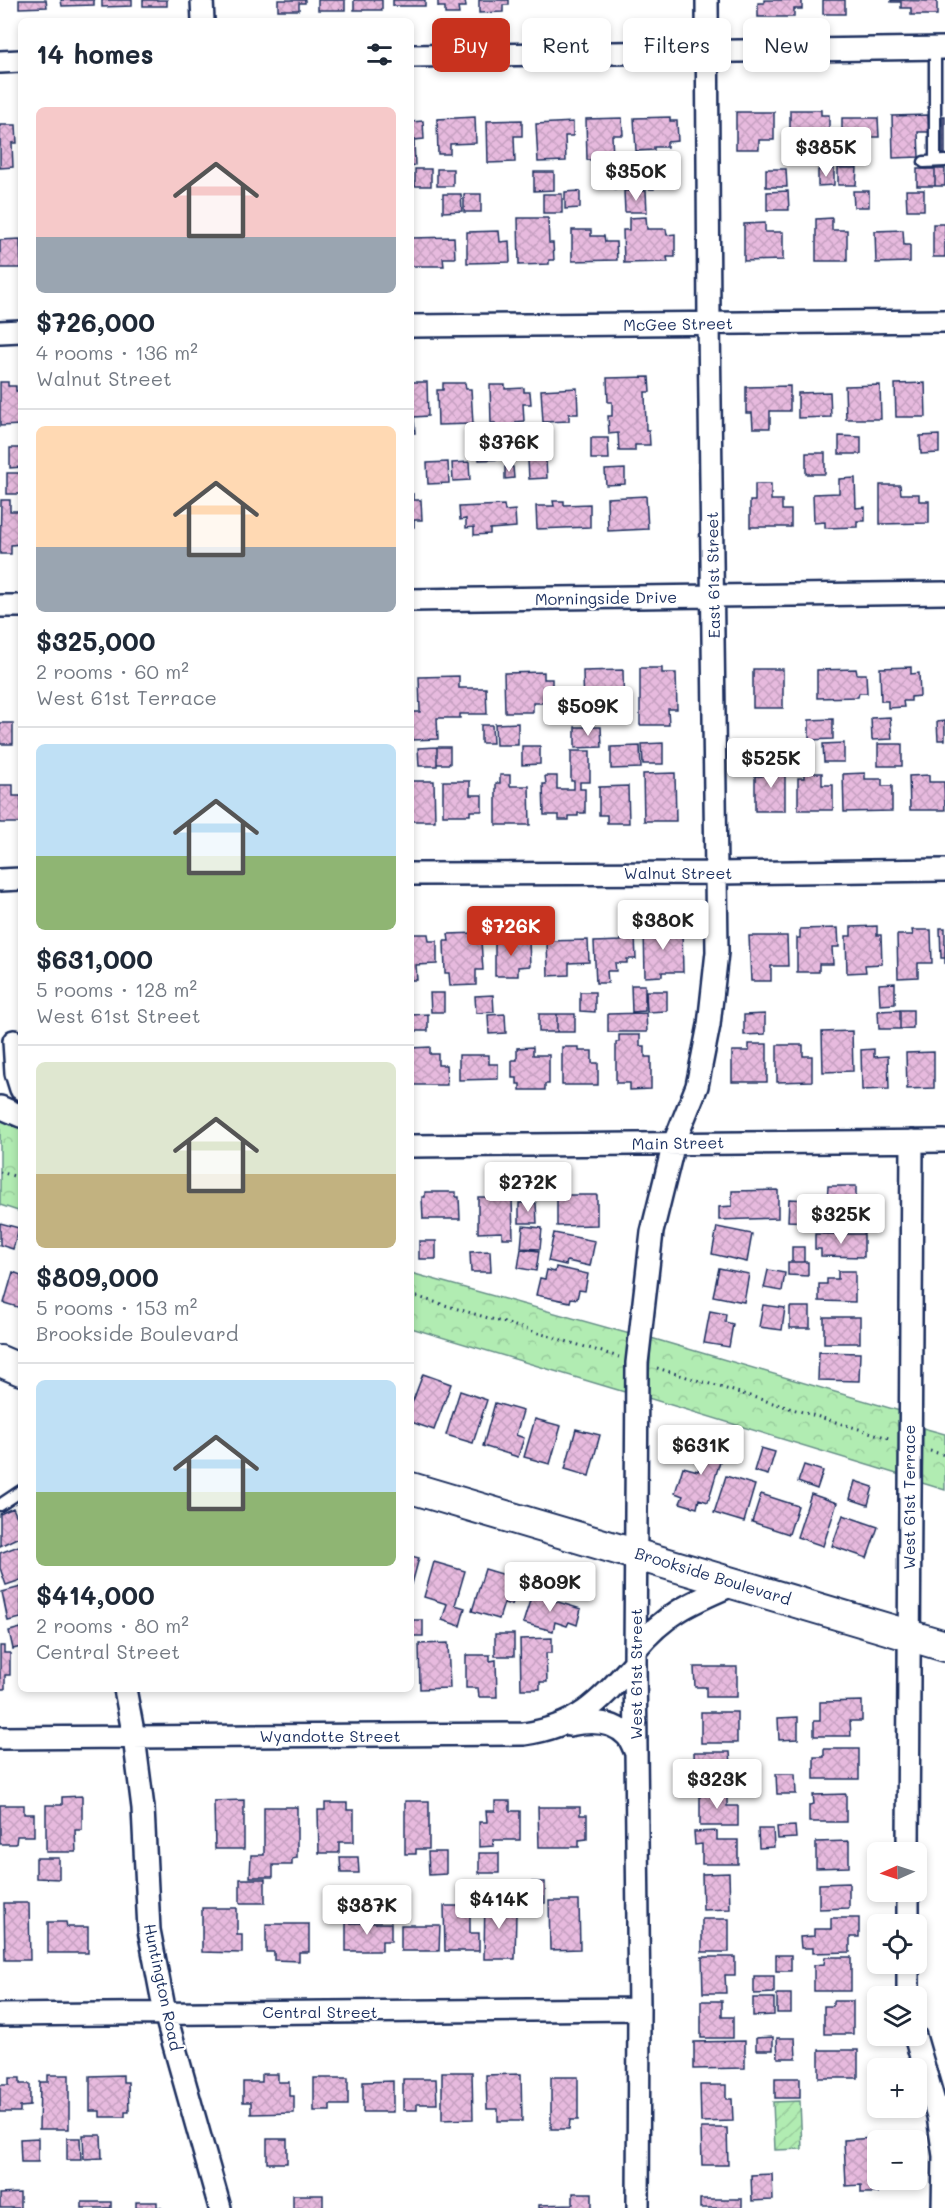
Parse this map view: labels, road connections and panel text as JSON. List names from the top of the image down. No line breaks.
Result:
{"streets":{"main road":["Brookside Boulevard"],"street":["McGee Street","East 61st Street","Morningside Drive","Walnut Street","Main Street","West 61st Terrace","West 61st Street","Wyandotte Street","Huntington Road","Central Street"]},"crossings":[["McGee Street","East 61st Street"],["East 61st Street","Morningside Drive"],["East 61st Street","Walnut Street"],["East 61st Street","Main Street"],["East 61st Street","West 61st Street"],["Main Street","West 61st Terrace"],["Main Street","West 61st Street"],["West 61st Terrace","Brookside Boulevard"],["Brookside Boulevard","West 61st Street"],["Brookside Boulevard","Wyandotte Street"],["West 61st Street","Wyandotte Street"],["West 61st Street","Central Street"],["Wyandotte Street","Huntington Road"],["Huntington Road","Central Street"]],"north":"left","page":{"chip":["Buy","Rent","Filters","New"],"heading":"14 homes","list":[{"name":"$726,000","note":"4 rooms · 136 m² · Walnut Street"},{"name":"$325,000","note":"2 rooms · 60 m² · West 61st Terrace"},{"name":"$631,000","note":"5 rooms · 128 m² · West 61st Street"},{"name":"$809,000","note":"5 rooms · 153 m² · Brookside Boulevard"},{"name":"$414,000","note":"2 rooms · 80 m² · Central Street"}],"price":["$385K","$350K","$376K","$509K","$525K","$380K","$726K","$272K","$325K","$631K","$809K","$323K","$414K","$387K"],"map_buttons":["+","−"]}}
